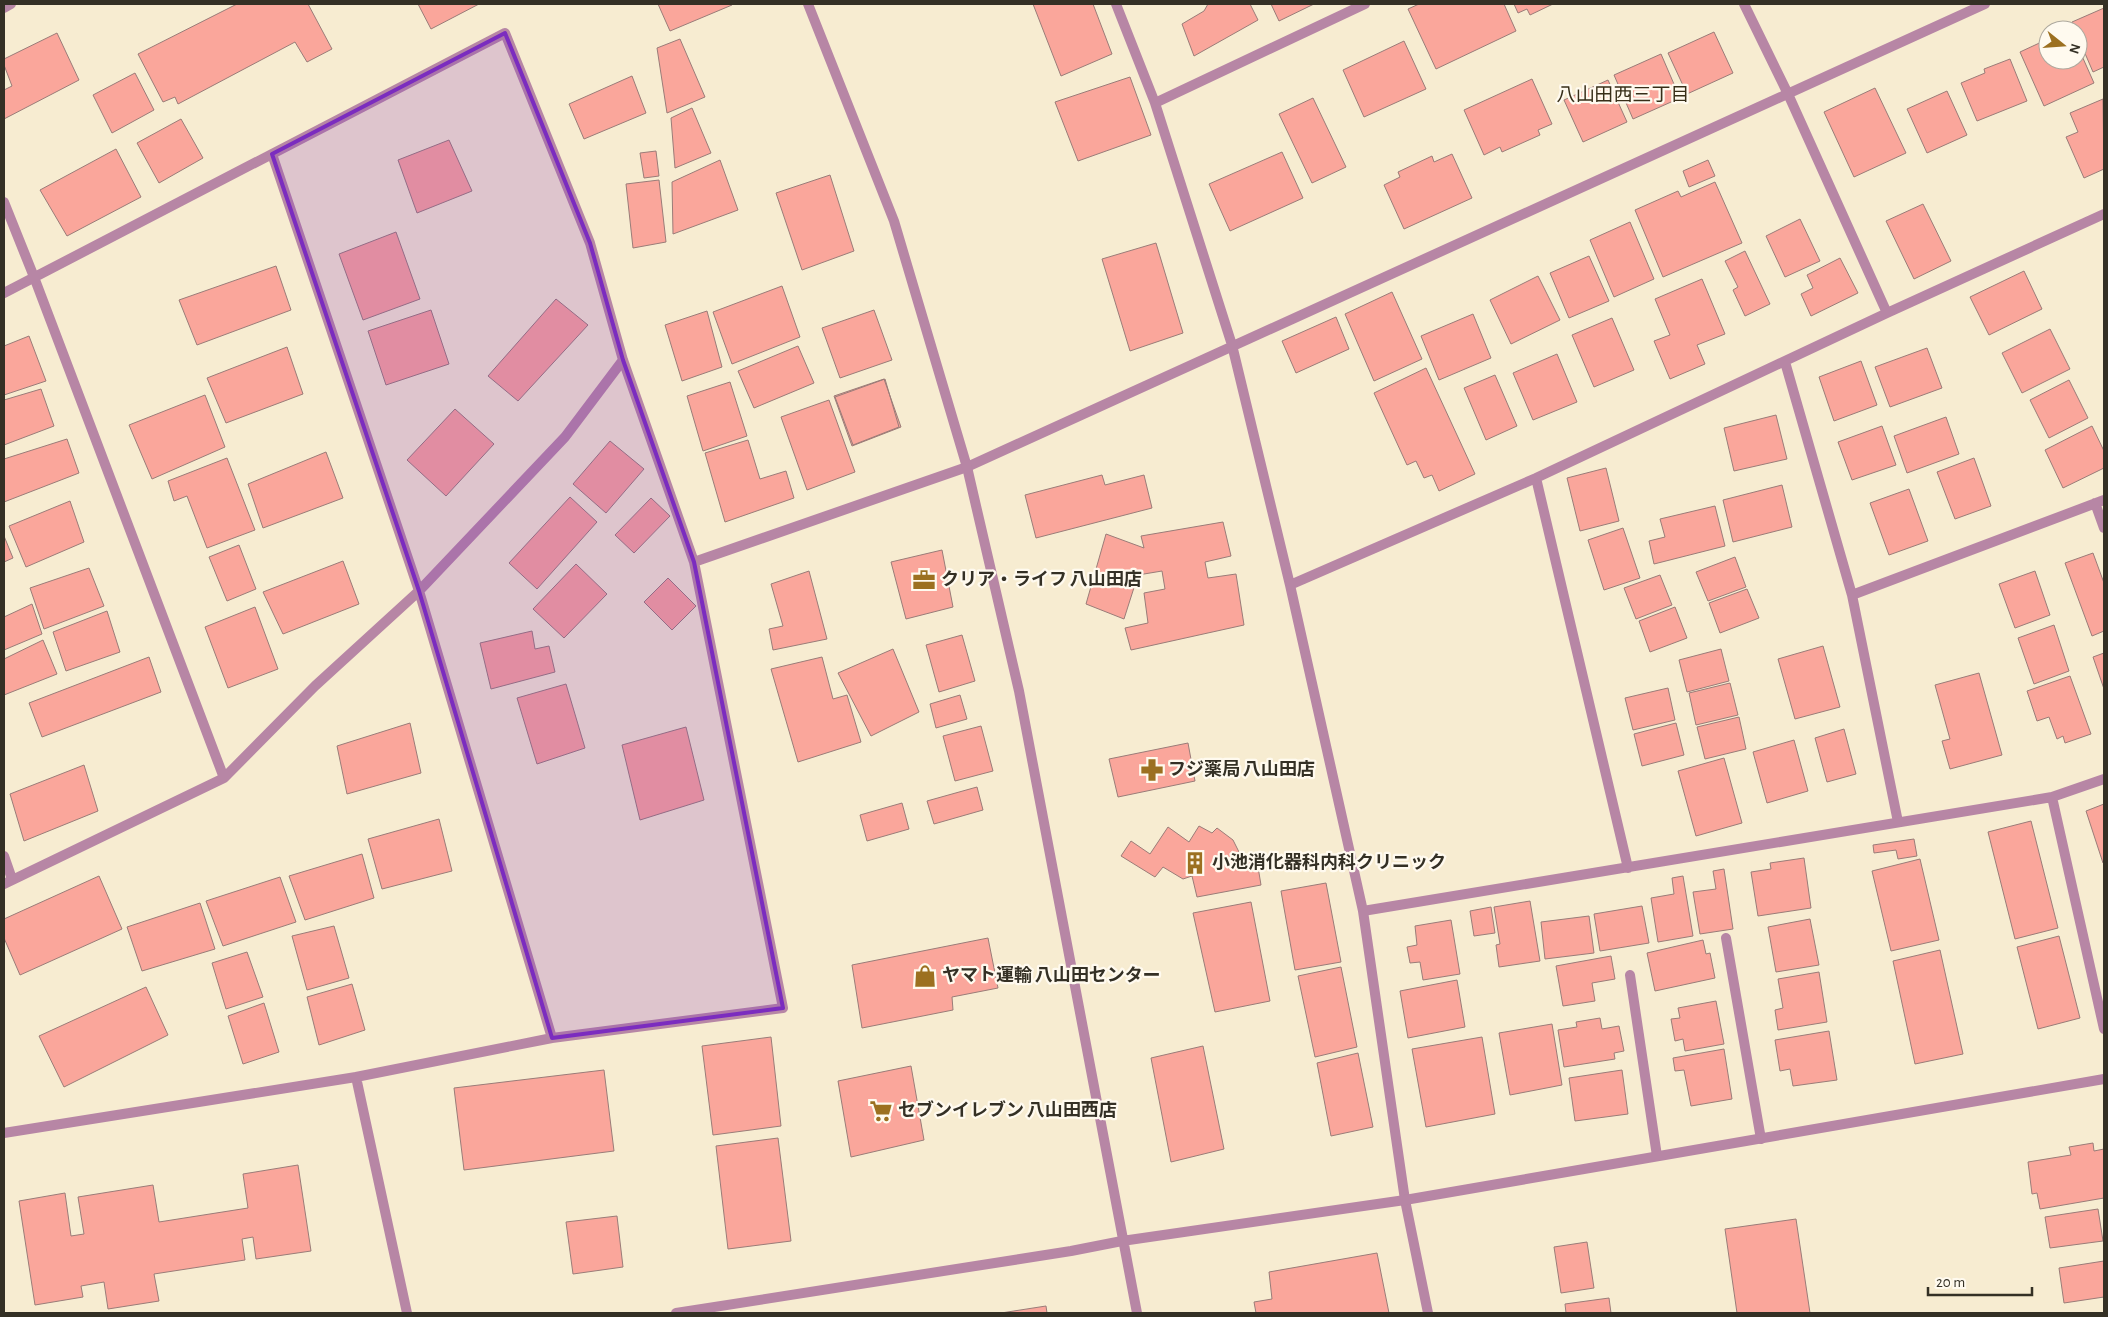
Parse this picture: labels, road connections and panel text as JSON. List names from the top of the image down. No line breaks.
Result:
{"districts":["八山田西三丁目"],"places":{"office":["クリア・ライフ 八山田店"],"pharmacy":["フジ薬局 八山田店"],"building":["小池消化器科内科クリニック"],"shop":["ヤマト運輸 八山田センター"],"supermarket":["セブンイレブン 八山田西店"]},"scale_bar":"20 m","north":"right"}
